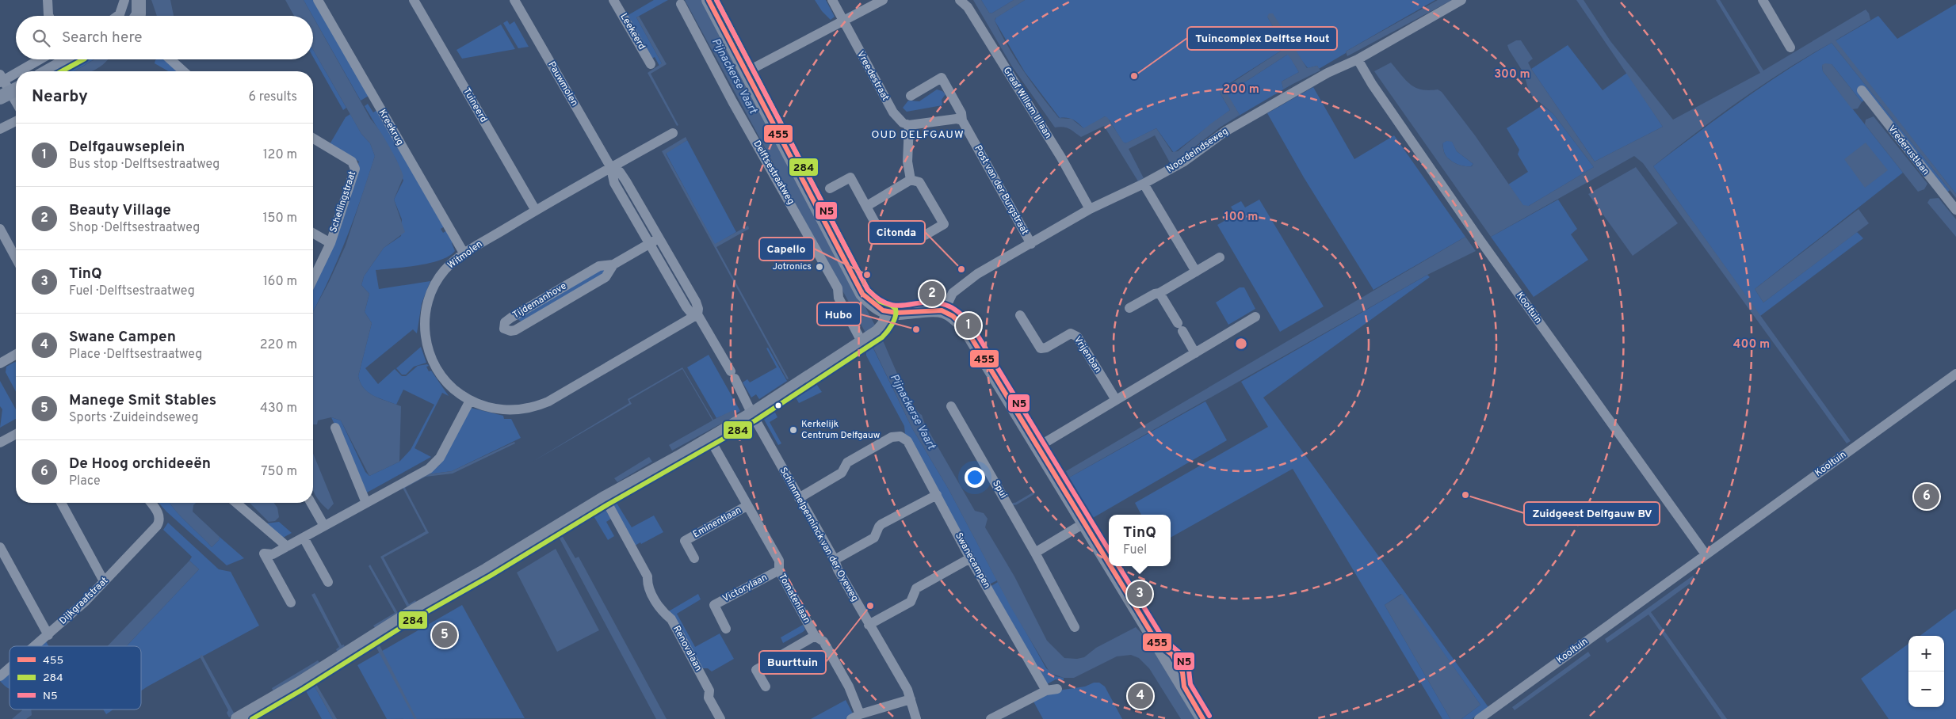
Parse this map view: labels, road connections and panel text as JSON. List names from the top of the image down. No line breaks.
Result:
{"streets":{"street":["Leekeerd","Vreedestraat","Pauwmolen","Graaf Willem II laan","Tuineerd","Kreekrug","Noordeindseweg","Vrederustlaan","Delftsestraatweg","Post van der Burgstraat","Schellingstraat","Witmolen","Tijdemanhove","Kooltuin","Vrijenban","Spui","Eminentlaan","Schimmelpenninck van der Oyeweg","Swanecampen","Victorylaan","Tomatenlaan","Dijkgraafstraat","Renovalaan"]},"crossings":[["Pauwmolen","Witmolen"],["Pauwmolen","Tijdemanhove"],["Pauwmolen","Schimmelpenninck van der Oyeweg"],["Graaf Willem II laan","Noordeindseweg"],["Tuineerd","Witmolen"],["Kreekrug","Witmolen"],["Noordeindseweg","Post van der Burgstraat"],["Noordeindseweg","Kooltuin"],["Eminentlaan","Tomatenlaan"],["Schimmelpenninck van der Oyeweg","Swanecampen"],["Victorylaan","Tomatenlaan"]],"districts":["OUD DELFGAUW"],"water":["Pijnackerse Vaart"],"places":["Tuincomplex Delftse Hout","Jotronics","Citonda","Capello","Hubo","Kerkelijk Centrum Delfgauw","Zuidgeest Delfgauw BV","Buurttuin"],"lines":["transit line 455","transit line 284","transit line N5"],"legend":["455","284","N5"],"page":{"search":"Search here","heading":["Nearby","6 results"],"list":[{"mark":"1","name":"Delfgauwseplein","note":"Bus stop · Delftsestraatweg","value":"120 m"},{"mark":"2","name":"Beauty Village","note":"Shop · Delftsestraatweg","value":"150 m"},{"mark":"3","name":"TinQ","note":"Fuel · Delftsestraatweg","value":"160 m"},{"mark":"4","name":"Swane Campen","note":"Place · Delftsestraatweg","value":"220 m"},{"mark":"5","name":"Manege Smit Stables","note":"Sports · Zuideindseweg","value":"430 m"},{"mark":"6","name":"De Hoog orchideeën","note":"Place","value":"750 m"}],"pins":["2","1","6","3","5","4"],"popup":["TinQ","Fuel"],"map_buttons":["+","−"]},"rings":["300 m","200 m","100 m","400 m"]}
